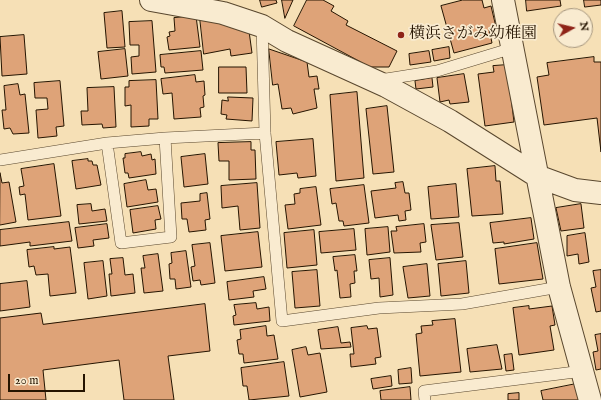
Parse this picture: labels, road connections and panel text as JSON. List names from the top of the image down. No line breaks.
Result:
{"places":["横浜さがみ幼稚園"],"scale_bar":"20 m","north":"right"}
